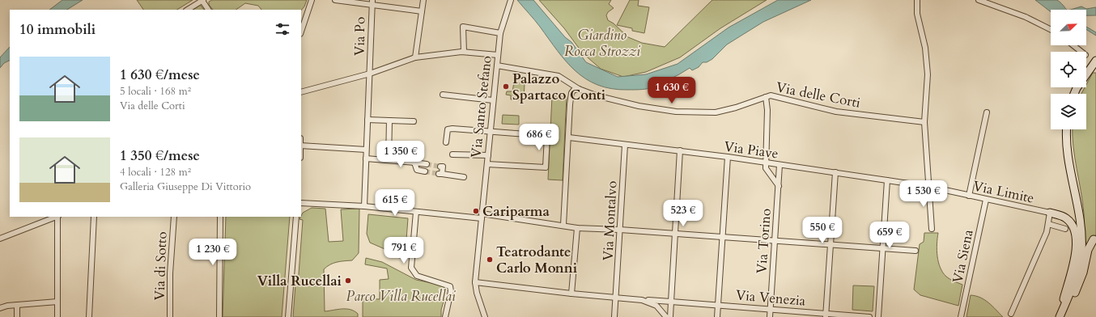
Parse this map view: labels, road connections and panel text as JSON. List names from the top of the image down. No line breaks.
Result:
{"streets":{"street":["Via Po","Via delle Corti","Via Santo Stefano","Via Piave","Via Limite","Via Montalvo","Via Torino","Via Siena","Via di Sotto","Via Venezia"]},"crossings":[["Via delle Corti","Via Santo Stefano"],["Via Santo Stefano","Via Venezia"],["Via Piave","Via Limite"],["Via Piave","Via Montalvo"],["Via Piave","Via Torino"],["Via Limite","Via Siena"],["Via Montalvo","Via Venezia"],["Via Torino","Via Venezia"]],"parks":["Giardino Rocca Strozzi","Parco Villa Rucellai"],"places":["Palazzo Spartaco Conti","Cariparma","Teatrodante Carlo Monni","Villa Rucellai"],"north":"top right","page":{"heading":"10 immobili","list":[{"name":"1 630 €/mese","note":"5 locali · 168 m² · Via delle Corti"},{"name":"1 350 €/mese","note":"4 locali · 128 m² · Galleria Giuseppe Di Vittorio"}],"price":["1 630 €","686 €","1 350 €","1 530 €","615 €","523 €","550 €","659 €","791 €","1 230 €"]}}
